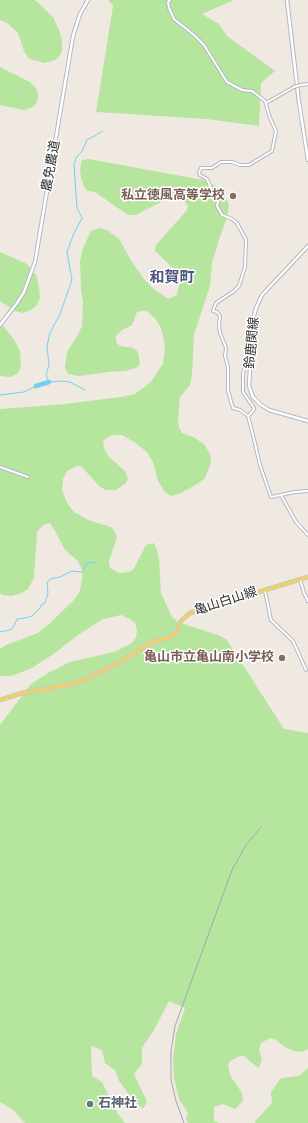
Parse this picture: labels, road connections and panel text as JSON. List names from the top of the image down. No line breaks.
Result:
{"streets":{"main road":["農免農道","鈴鹿関線","亀山白山線"]},"districts":["和賀町"],"places":["私立徳風高等学校","亀山市立亀山南小学校","石神社"]}
